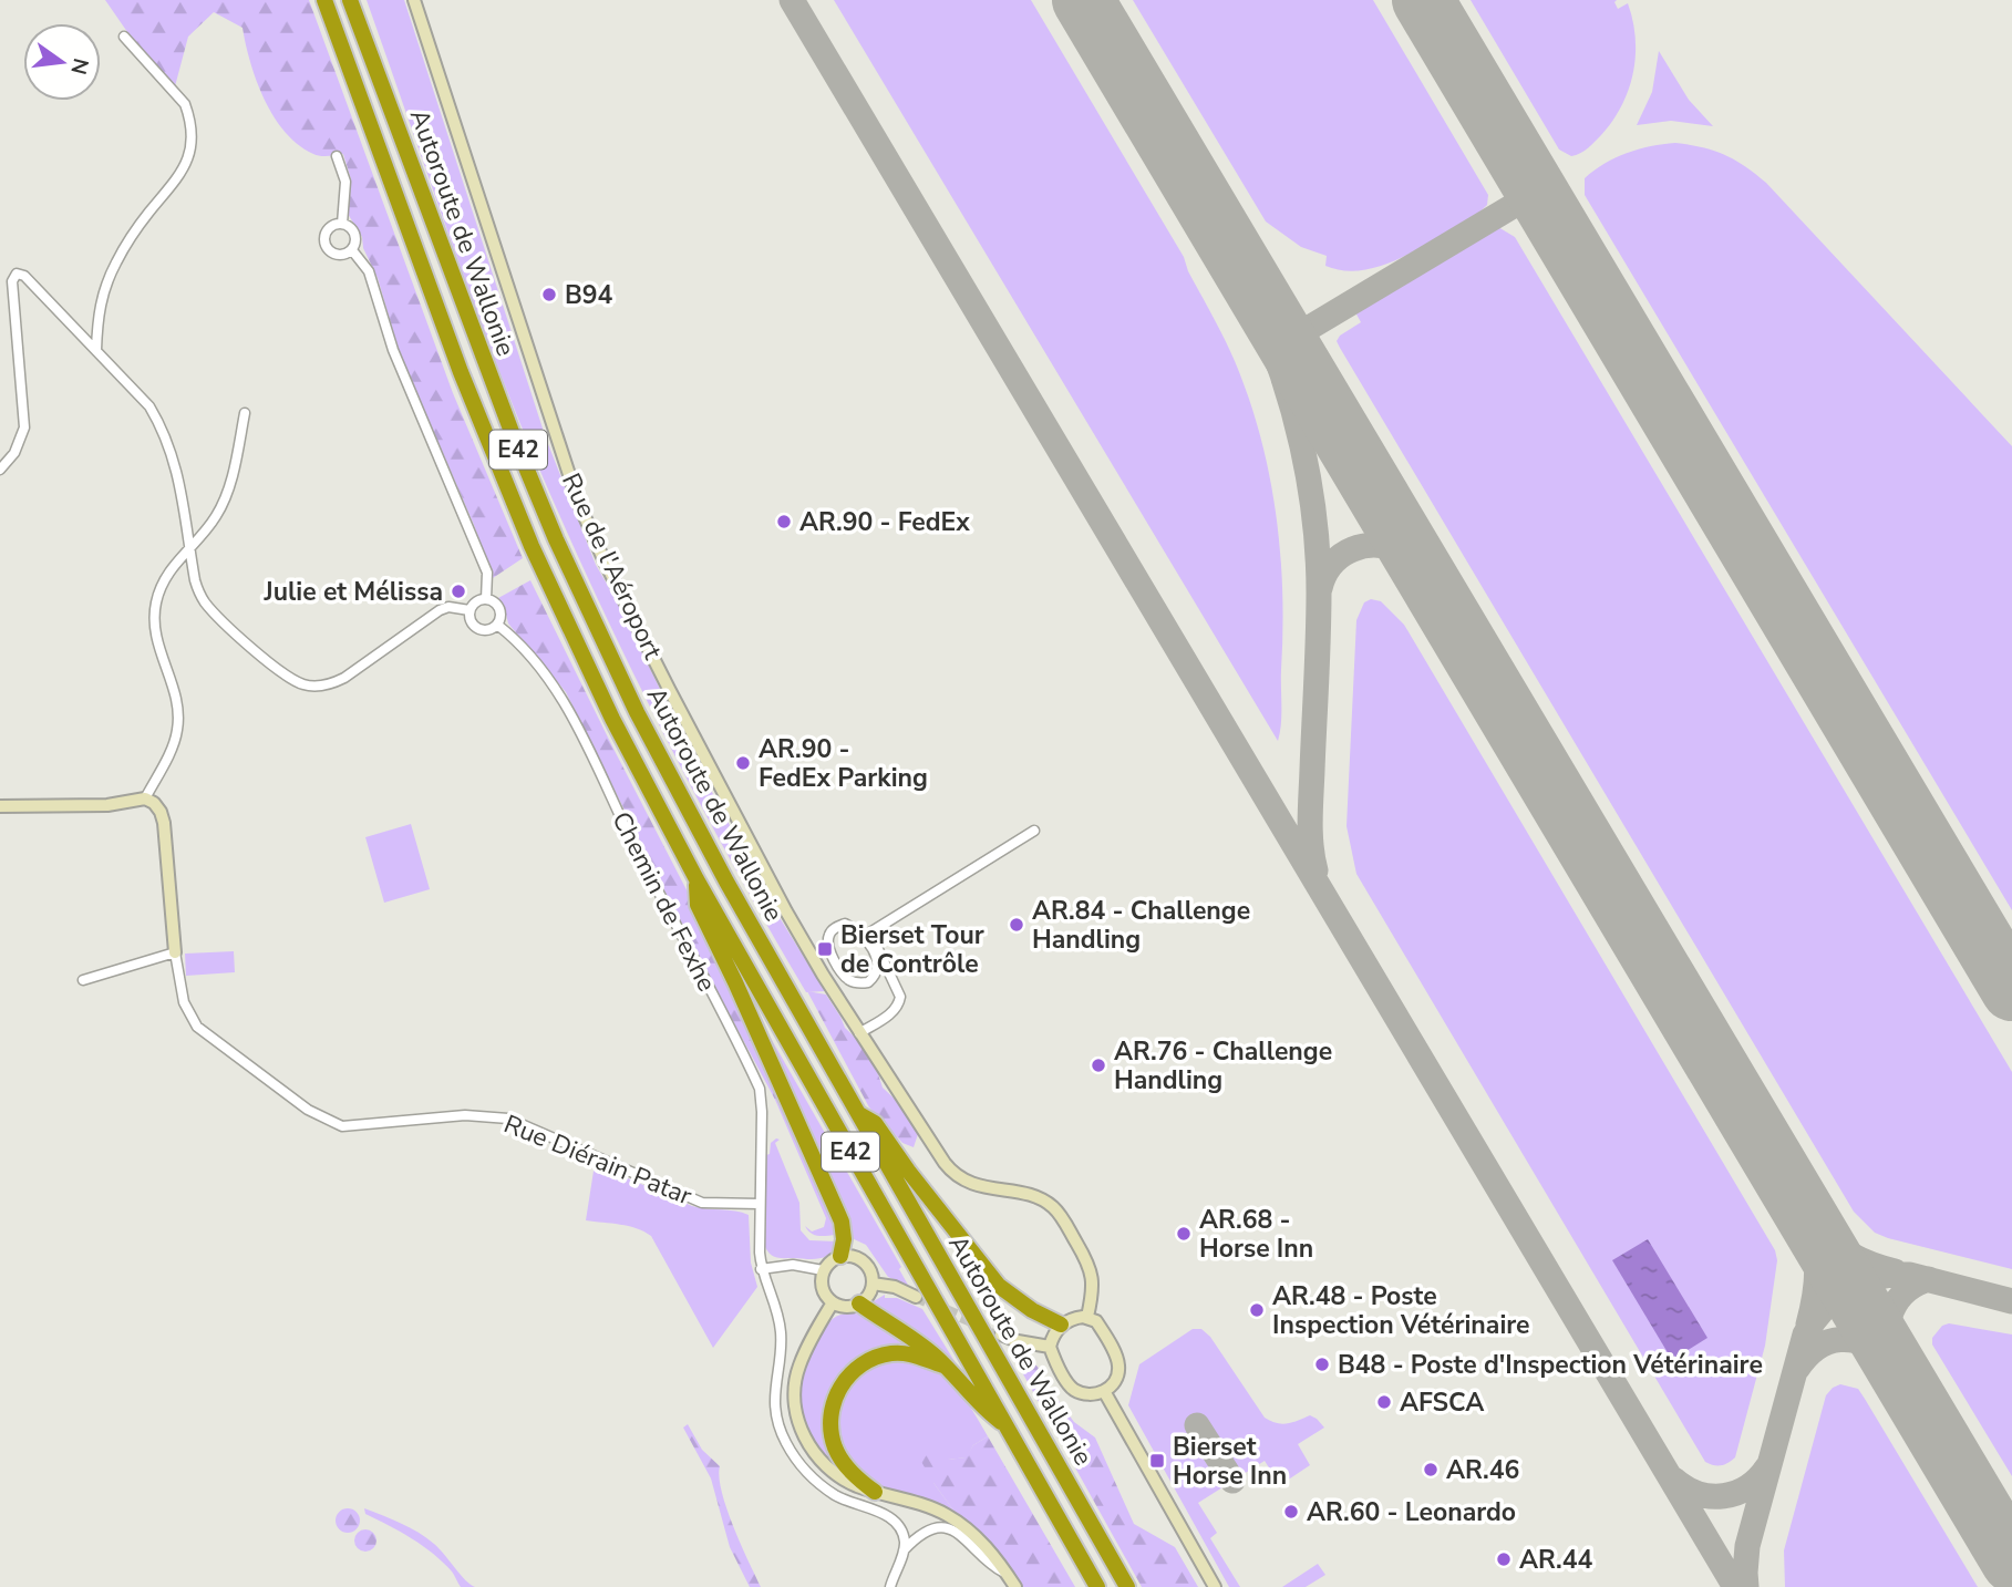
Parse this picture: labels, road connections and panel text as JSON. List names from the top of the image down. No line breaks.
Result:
{"streets":{"highway":["Autoroute de Wallonie","E42"],"street":["Rue de l'Aéroport","Chemin de Fexhe","Rue Diérain Patar"]},"crossings":[["Chemin de Fexhe","Rue Diérain Patar"]],"places":{"other":["B94","AR.90 - FedEx","Julie et Mélissa","AR.90 - FedEx Parking","AR.84 - Challenge Handling","AR.76 - Challenge Handling","AR.68 - Horse Inn","AR.48 - Poste Inspection Vétérinaire","B48 - Poste d'Inspection Vétérinaire","AFSCA","AR.46","AR.60 - Leonardo","AR.44"],"transit":["Bierset Tour de Contrôle","Bierset Horse Inn"]},"north":"right"}
